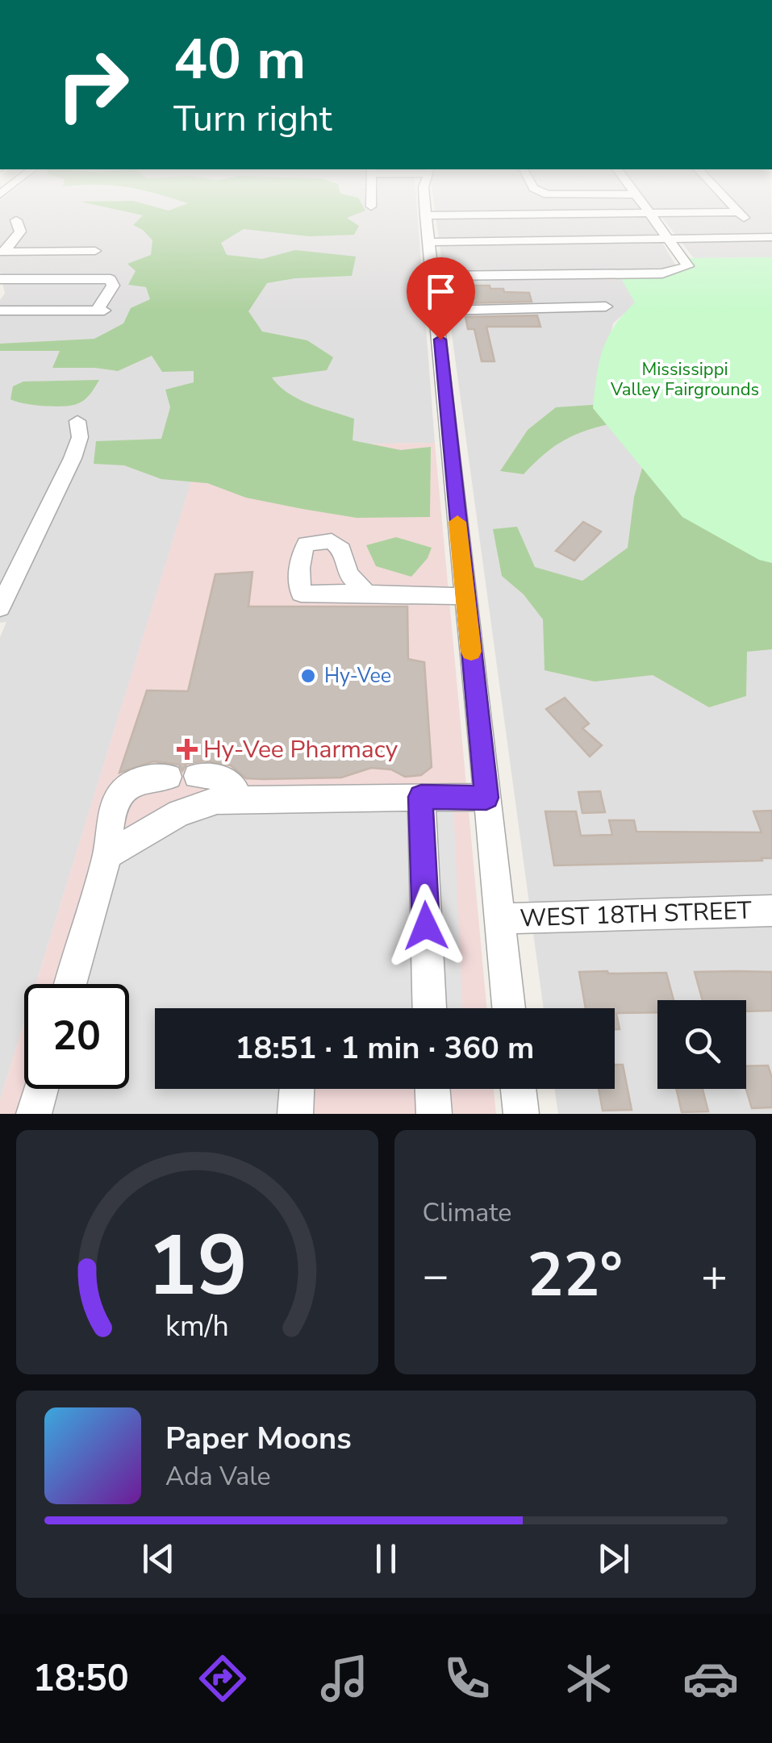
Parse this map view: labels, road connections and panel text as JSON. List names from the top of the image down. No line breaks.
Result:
{"streets":{"street":["WEST 18TH STREET"]},"parks":["Mississippi Valley Fairgrounds"],"places":{"other":["Hy-Vee"],"health":["Hy-Vee Pharmacy"]},"page":{"turn":["40 m","Turn right"],"limit":"20","trip":"18:51 · 1 min · 360 m","tile":"Climate","heat":["−","22°","+"],"song":["Paper Moons","Ada Vale"],"tabs":"18:50","gauge":["19","km/h"]}}
